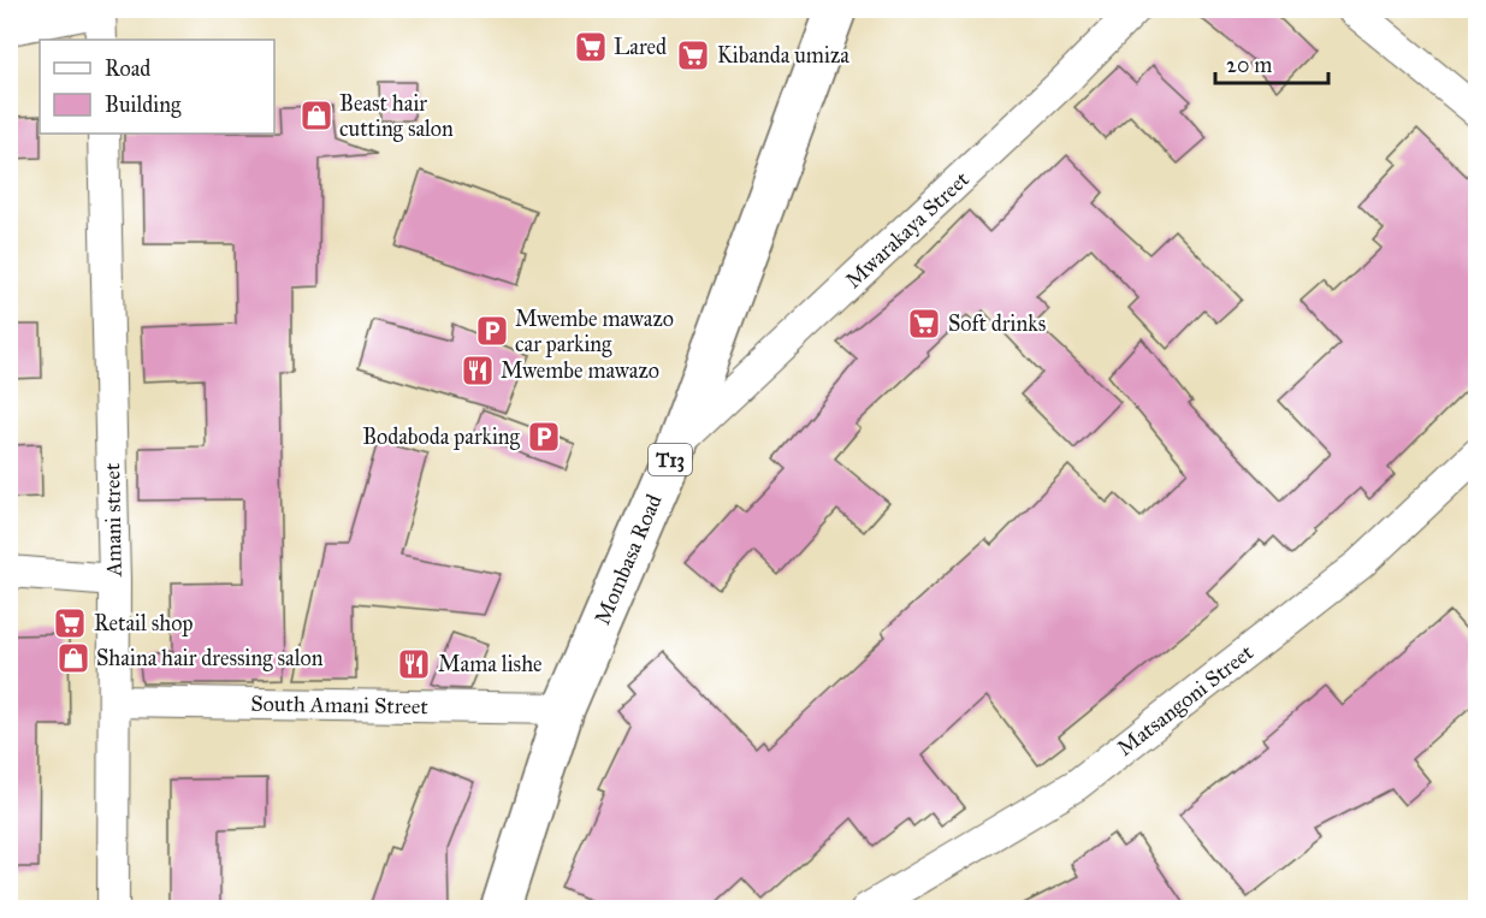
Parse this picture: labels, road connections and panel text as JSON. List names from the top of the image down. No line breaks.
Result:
{"streets":{"highway":["T13","Mombasa Road"],"street":["Mwarakaya Street","Amani street","Matsangoni Street","South Amani Street"]},"crossings":[["Mwarakaya Street","Mombasa Road"],["Amani street","South Amani Street"],["Mombasa Road","South Amani Street"]],"places":{"supermarket":["Lared","Kibanda umiza","Soft drinks","Retail shop"],"shop":["Beast hair cutting salon","Shaina hair dressing salon"],"parking":["Mwembe mawazo car parking","Bodaboda parking"],"restaurant":["Mwembe mawazo","Mama lishe"]},"legend":["Road","Building"],"scale_bar":"20 m"}
